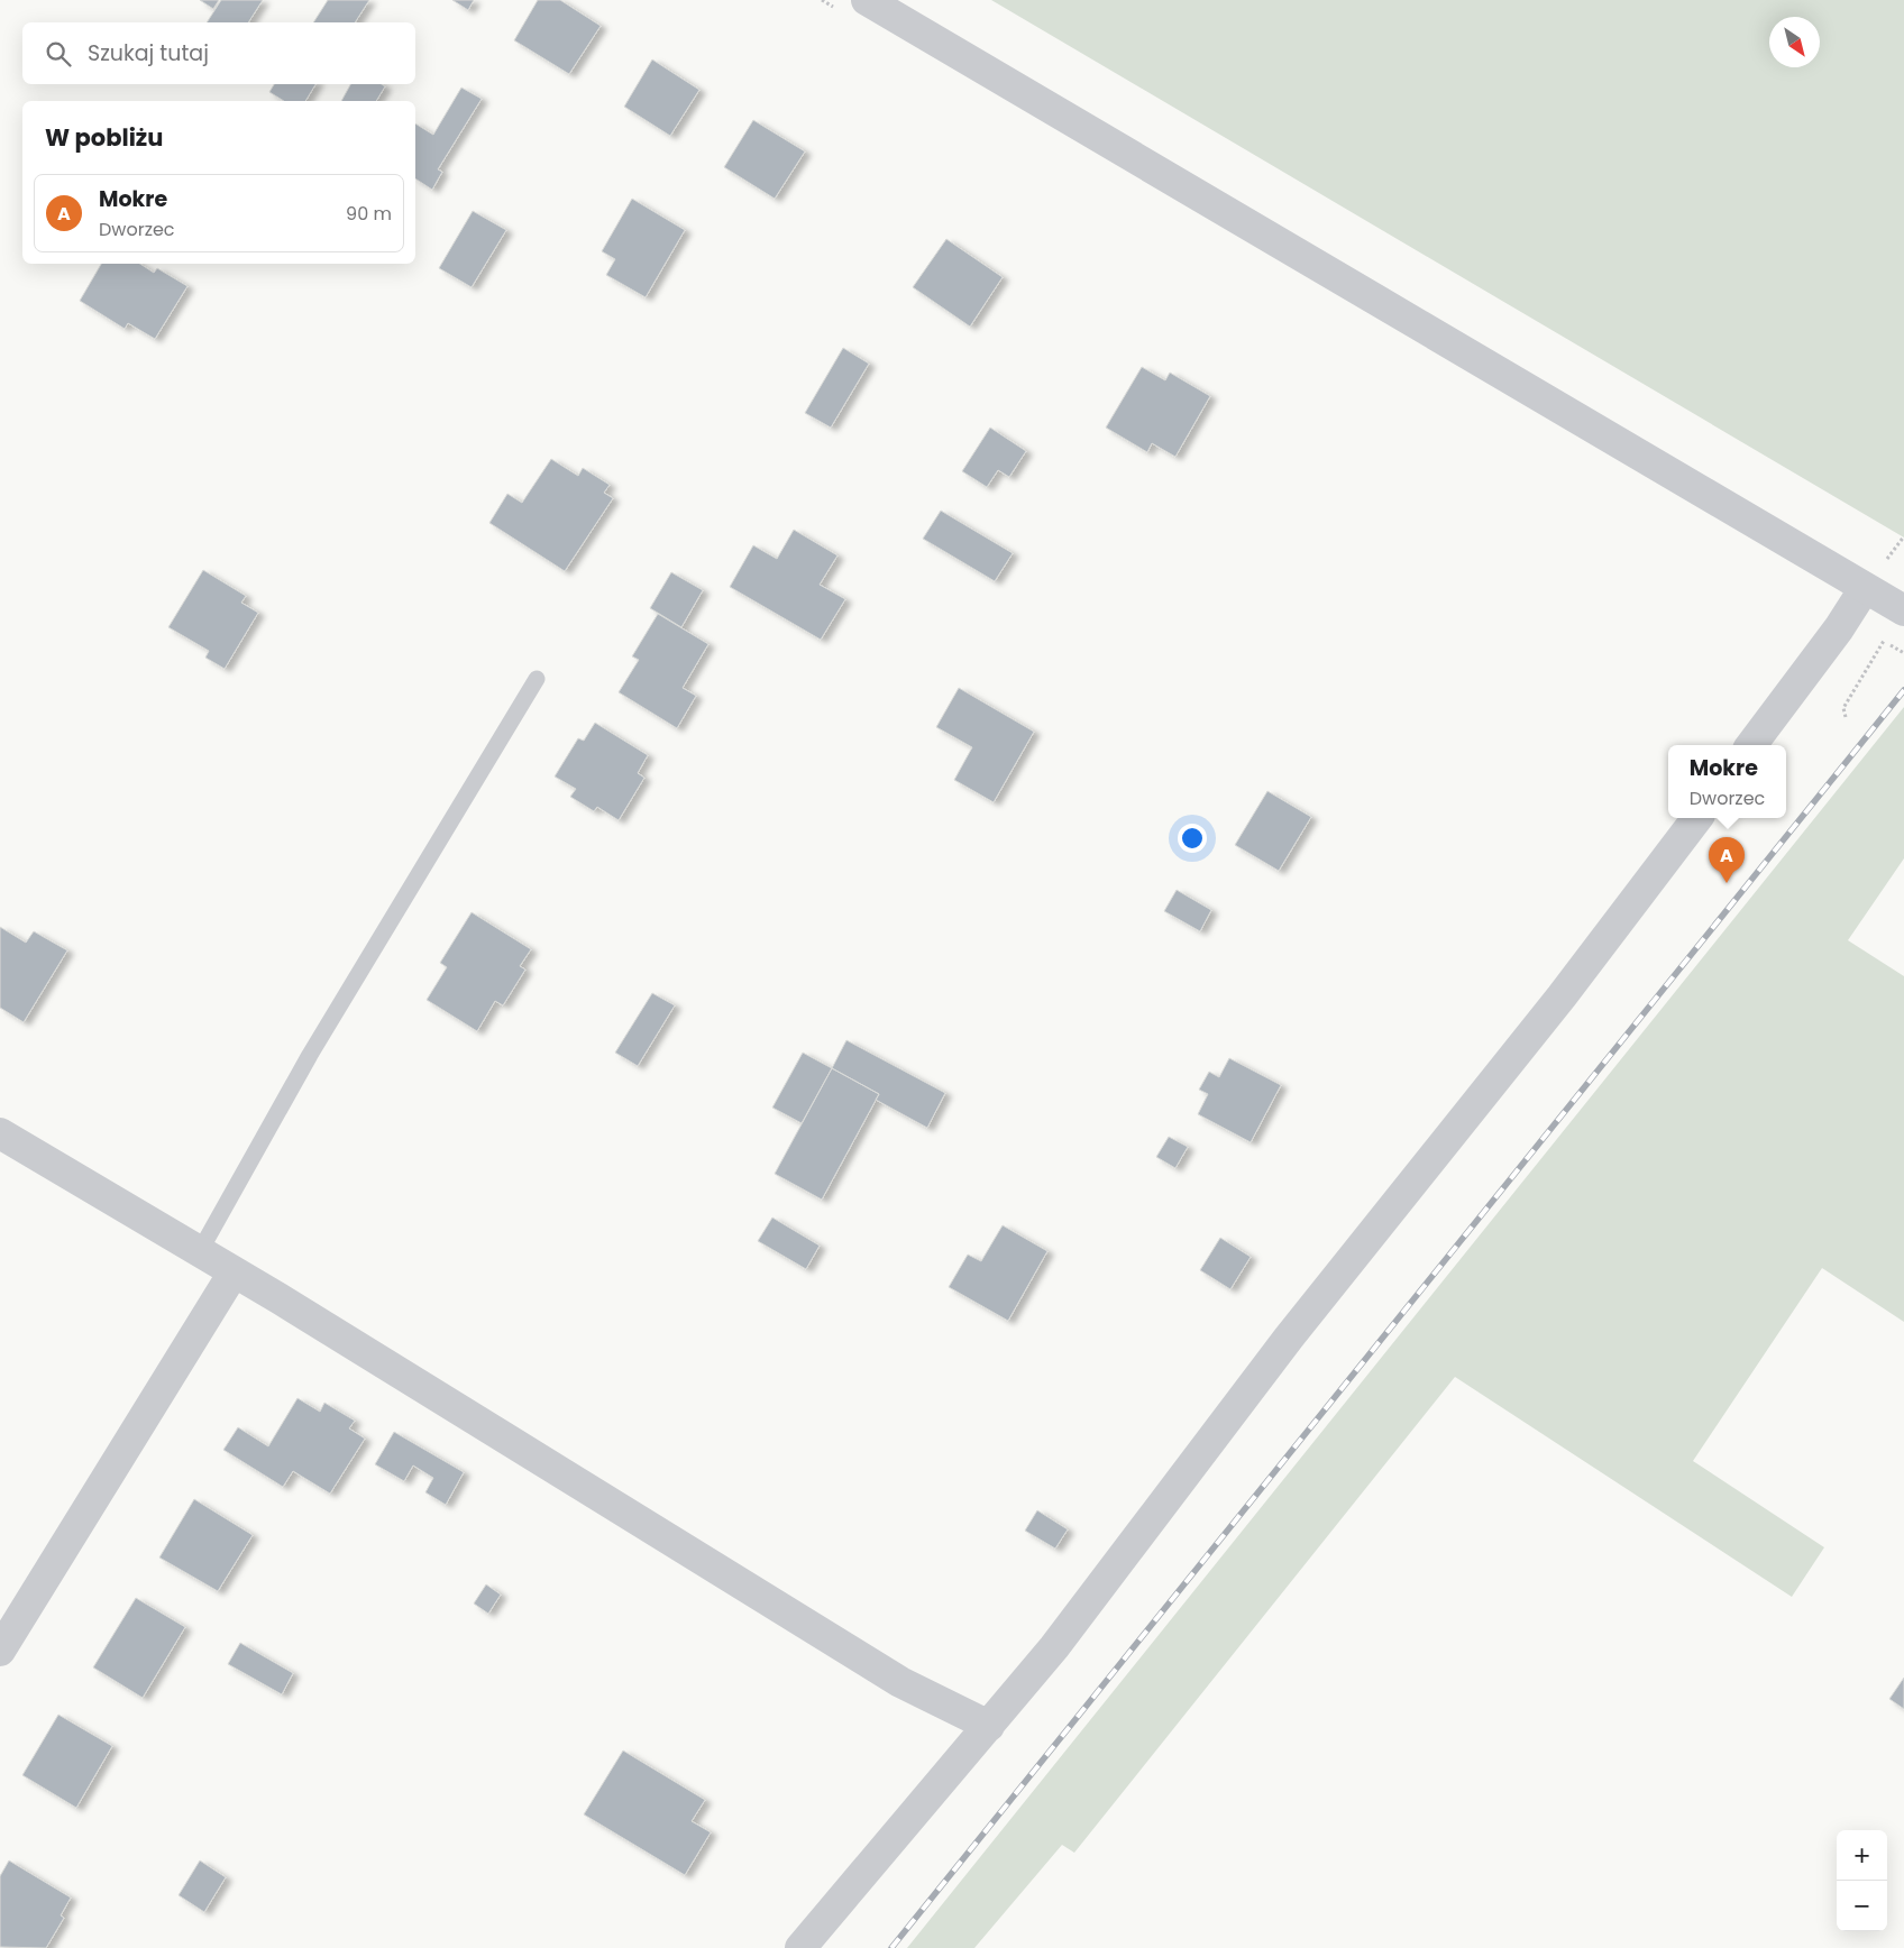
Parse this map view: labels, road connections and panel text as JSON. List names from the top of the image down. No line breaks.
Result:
{"north":"bottom right","page":{"search":"Szukaj tutaj","heading":"W pobliżu","list":[{"mark":"A","name":"Mokre","note":"Dworzec","value":"90 m"}],"popup":["Mokre","Dworzec"],"pins":"A","map_buttons":["+","−"]}}
